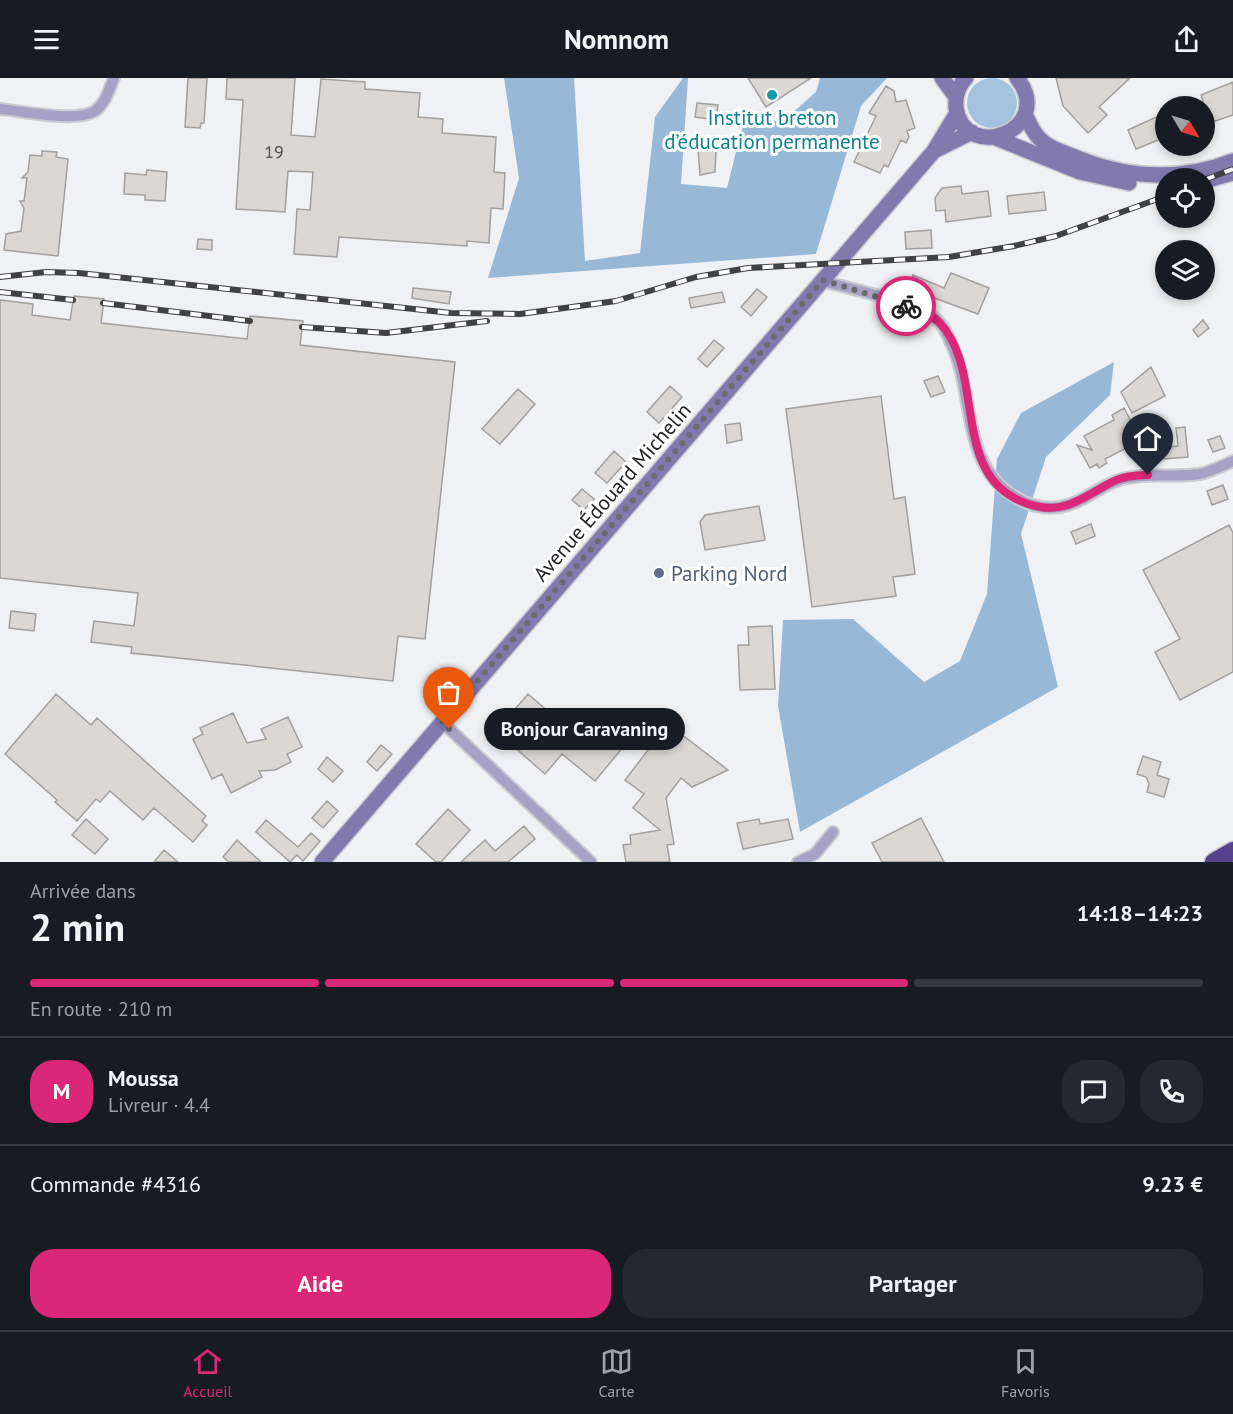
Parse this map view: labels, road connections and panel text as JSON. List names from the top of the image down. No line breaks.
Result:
{"streets":{"main road":["Avenue Édouard Michelin"]},"places":["Institut breton d’éducation permanente","Parking Nord","Bonjour Caravaning"],"house_numbers":["19"],"north":"bottom right","page":{"header":"Nomnom","bubble":"Bonjour Caravaning","heading":["2 min","Arrivée dans","14:18–14:23"],"panel":["Moussa","Livreur · 4.4","Commande #4316","9.23 €"],"bar":"En route · 210 m","round":"M","buttons":["Aide","Partager"],"tabs":["Accueil","Carte","Favoris"]}}
